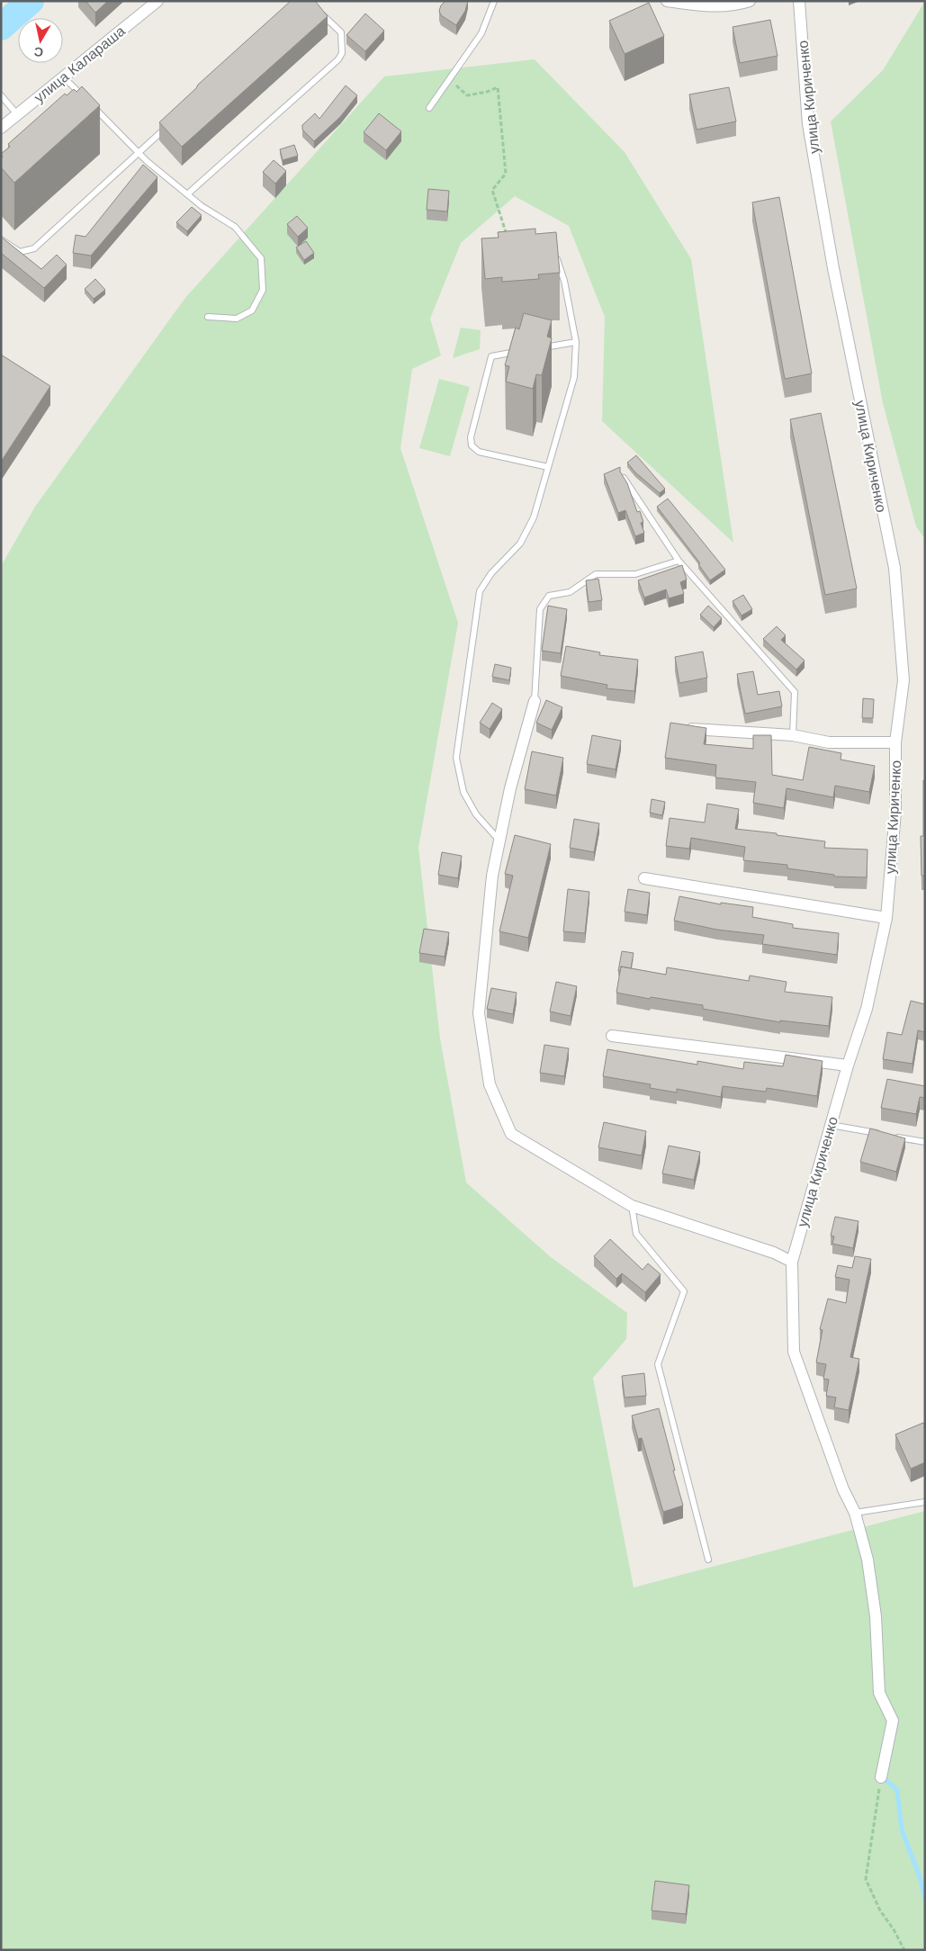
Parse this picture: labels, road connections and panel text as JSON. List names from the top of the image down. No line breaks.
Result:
{"streets":{"street":["улица Калараша","улица Кириченко"]},"north":"bottom"}
